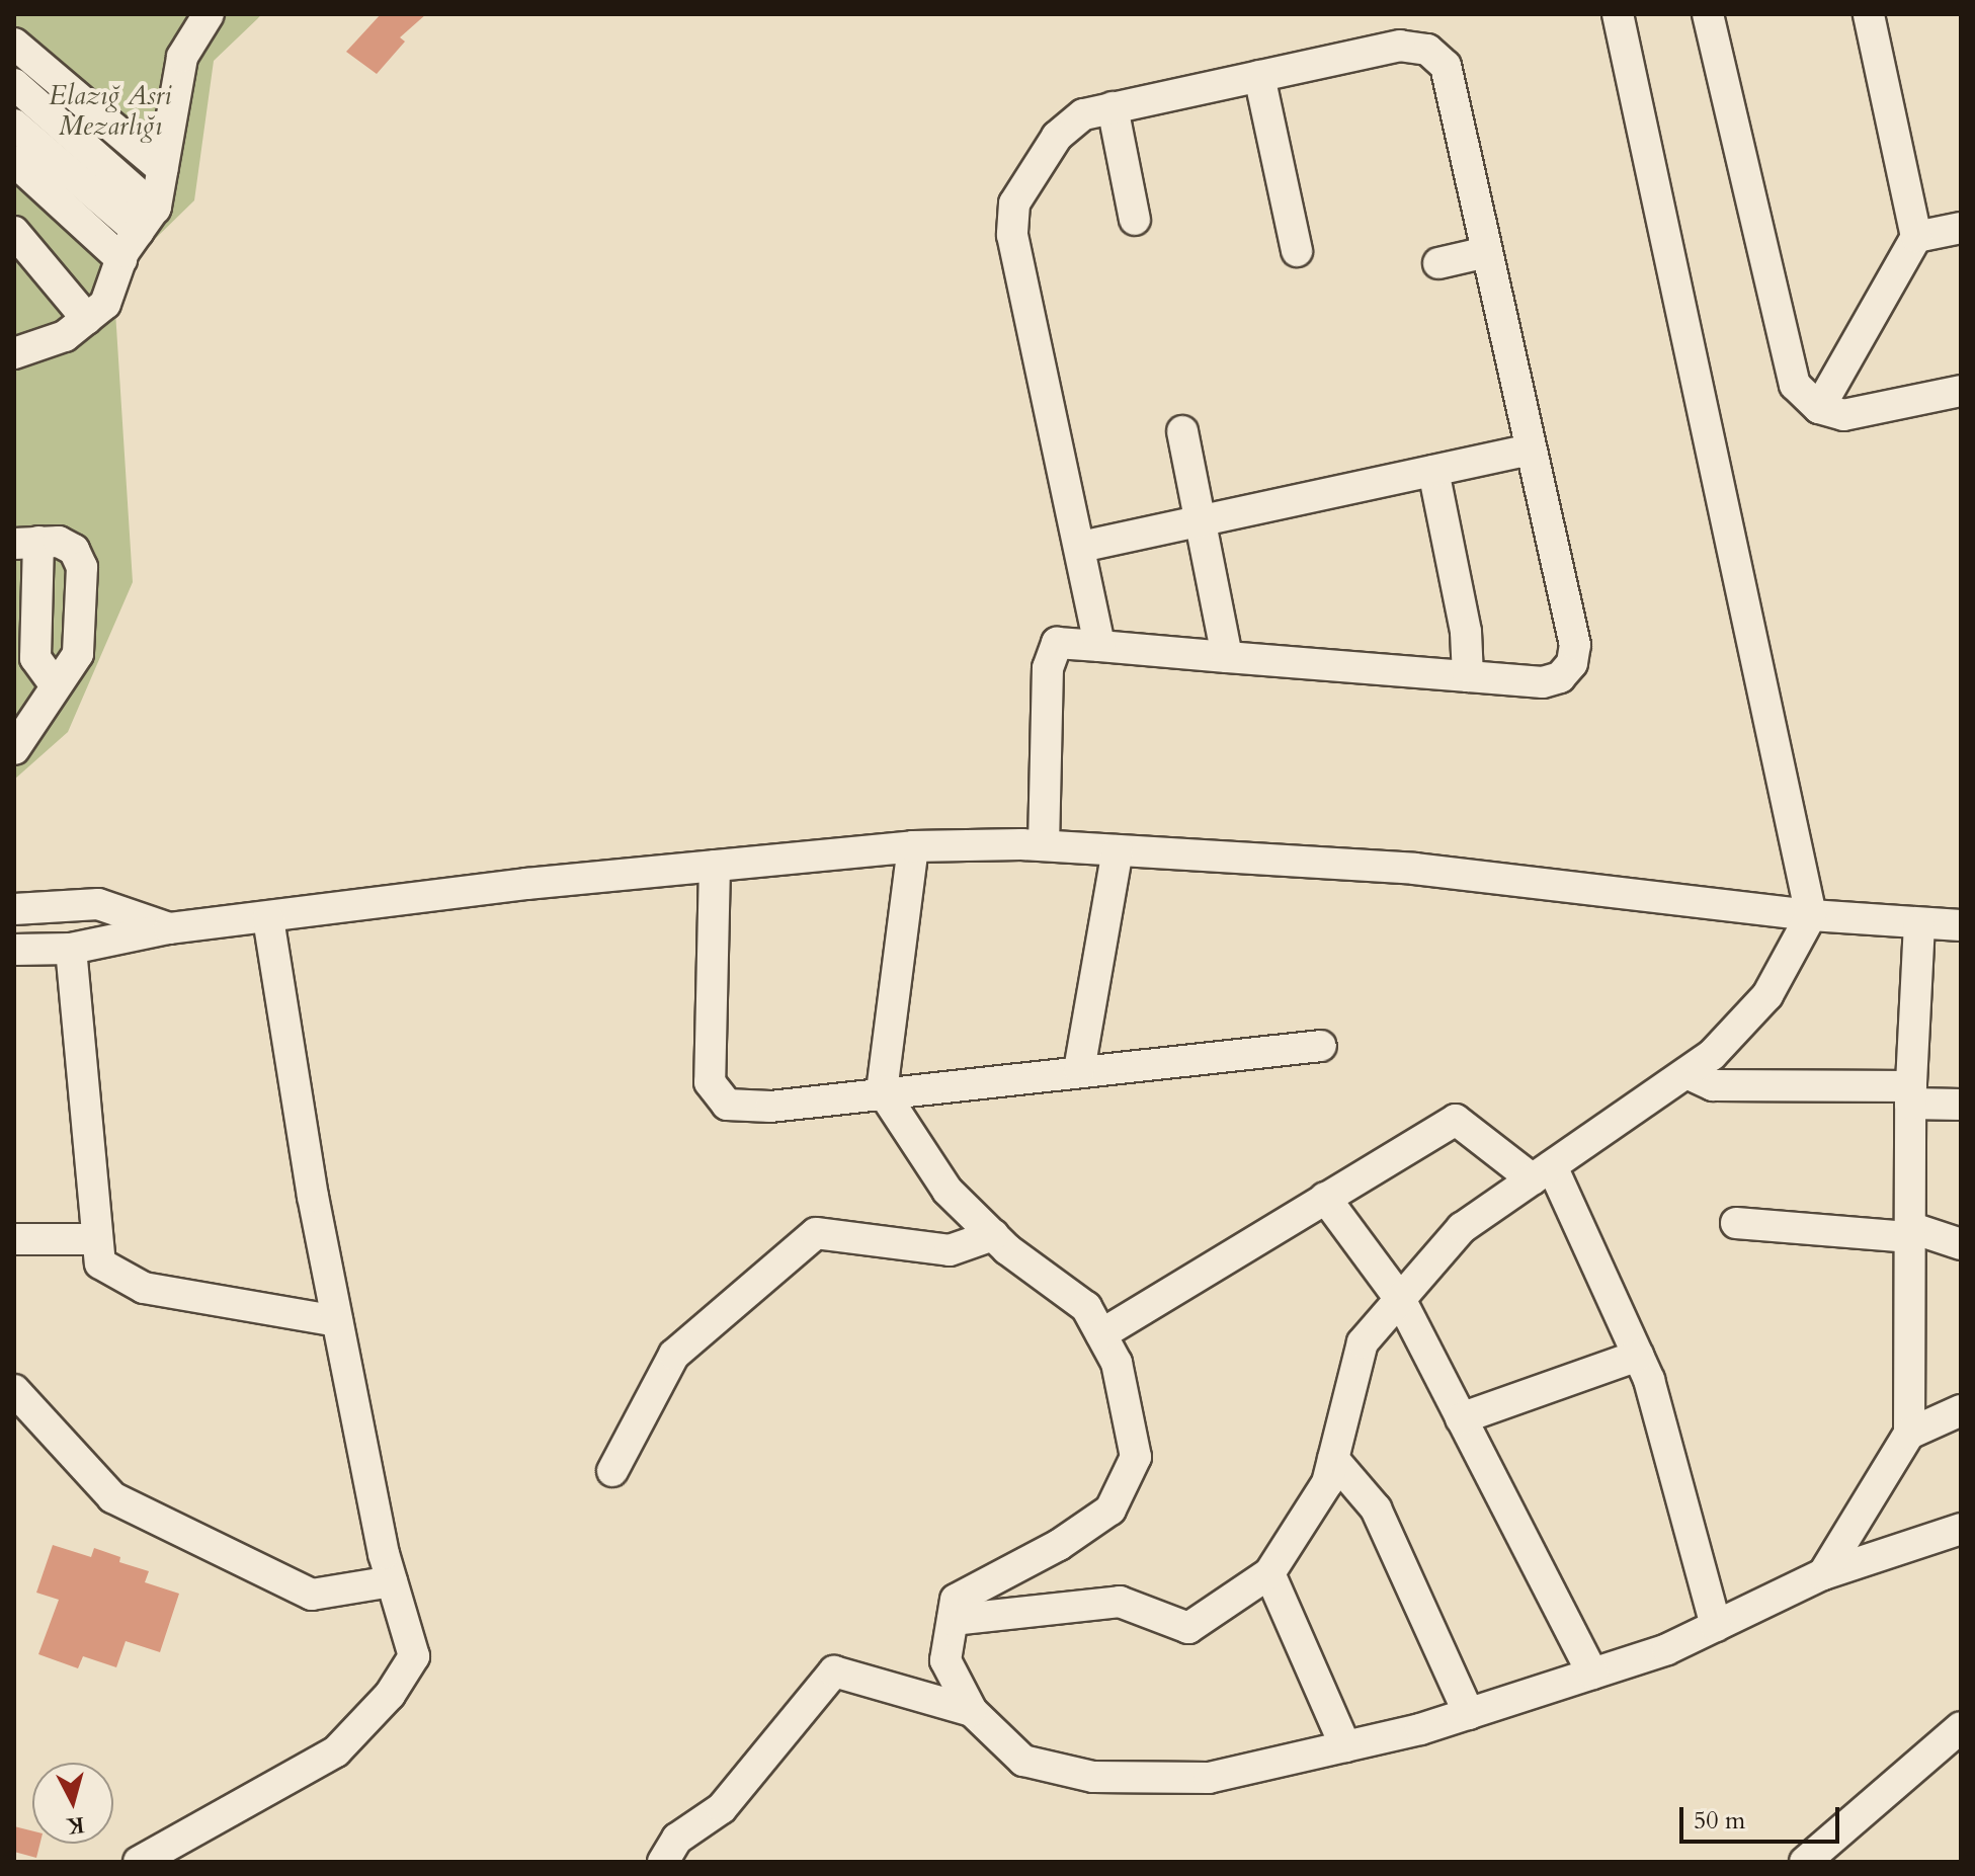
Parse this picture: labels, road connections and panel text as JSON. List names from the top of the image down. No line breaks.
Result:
{"parks":["Elazığ Asri Mezarlığı"],"scale_bar":"50 m","north":"bottom"}
